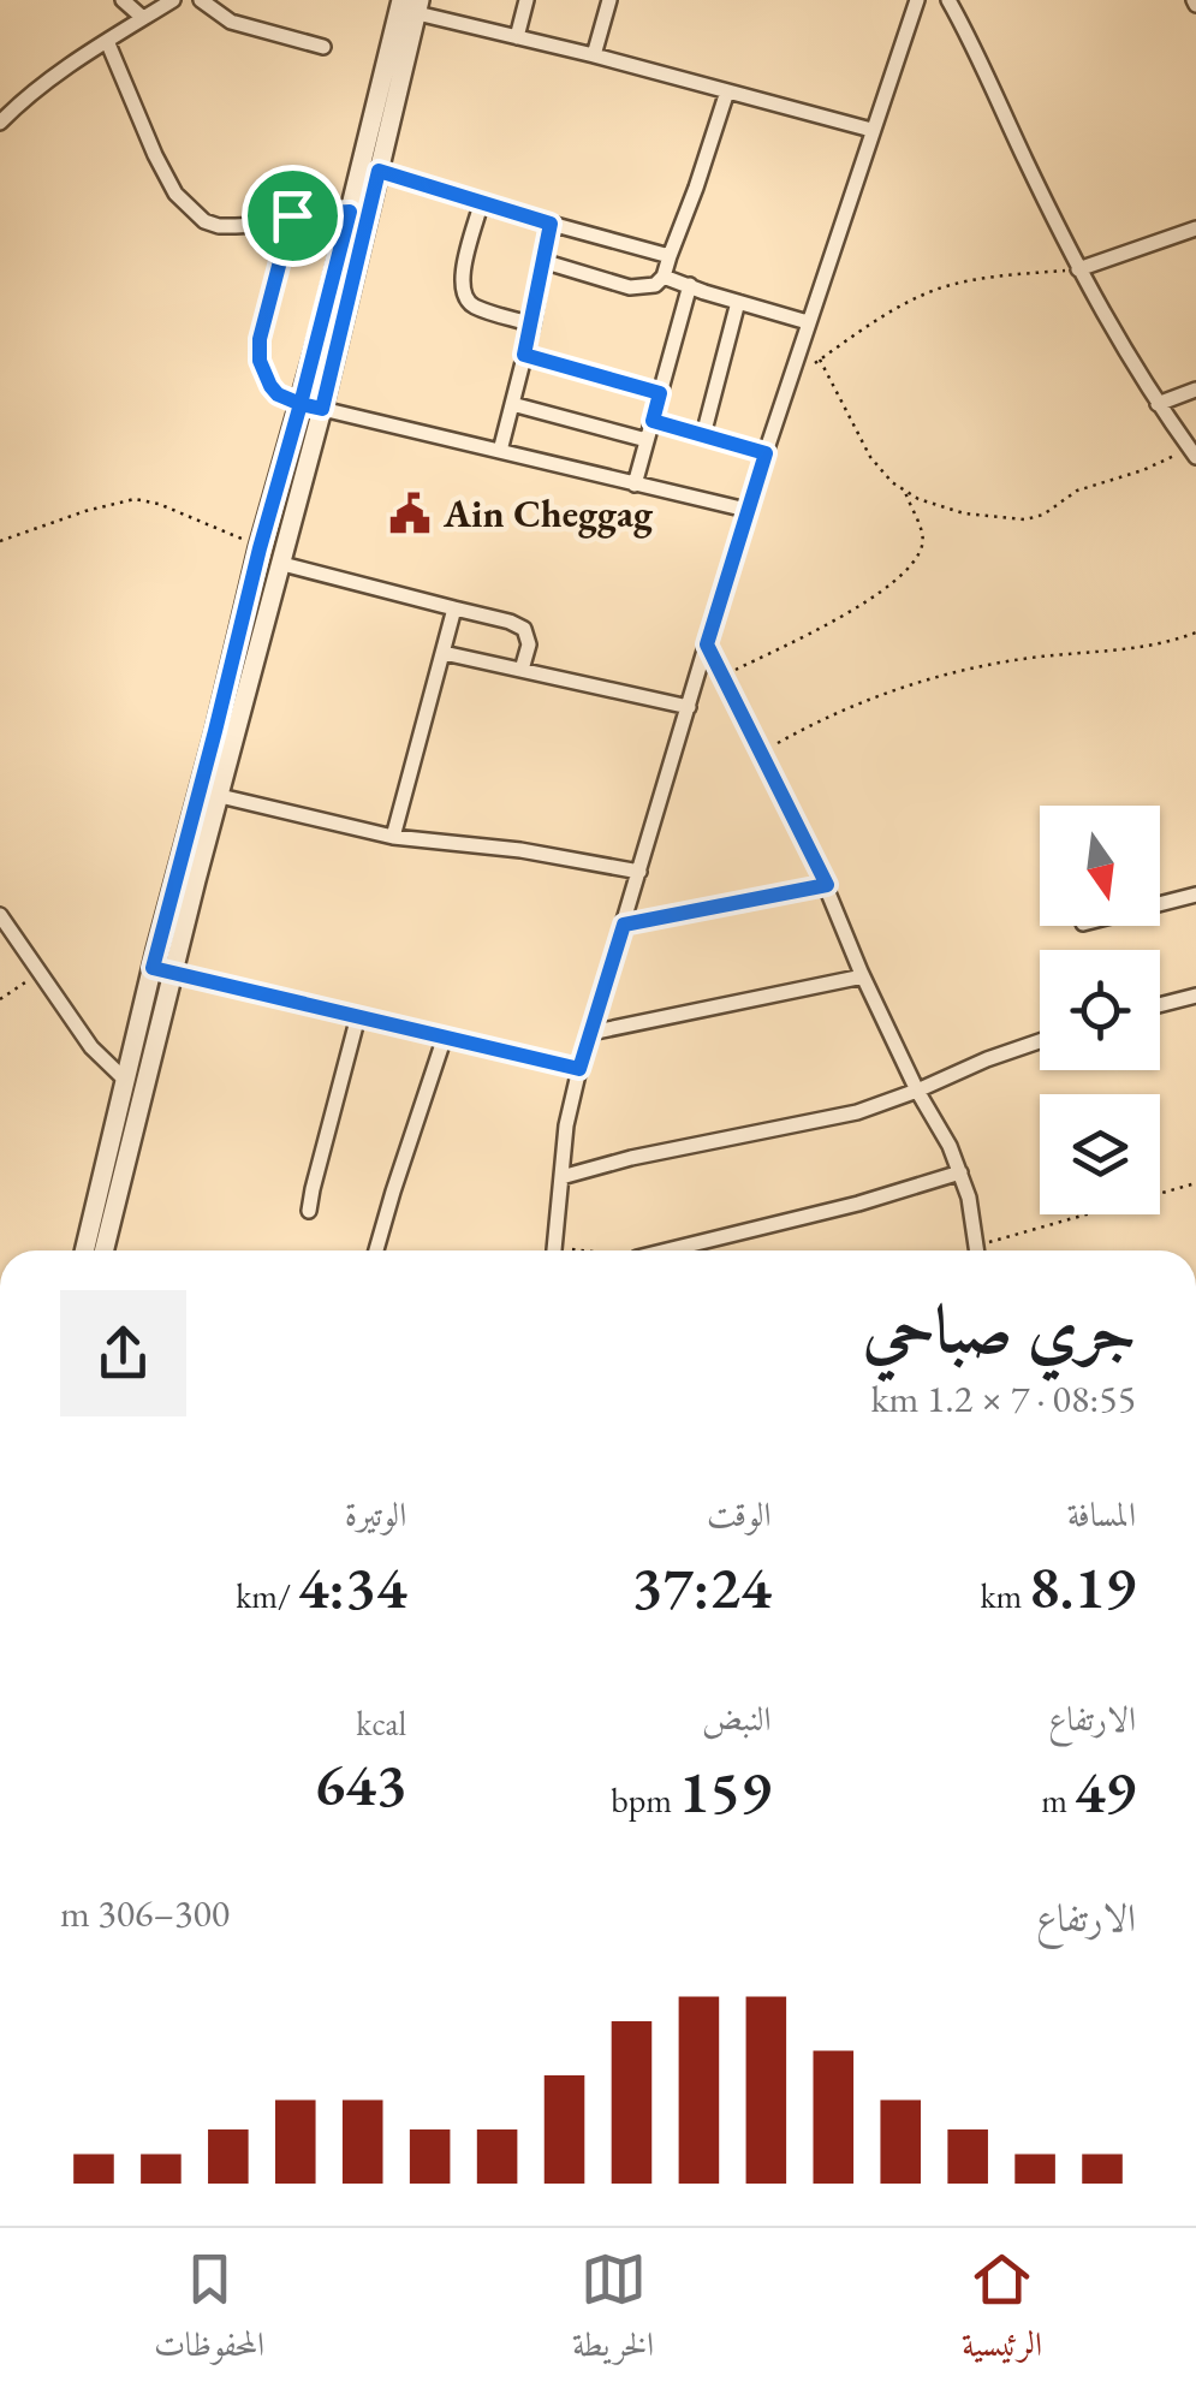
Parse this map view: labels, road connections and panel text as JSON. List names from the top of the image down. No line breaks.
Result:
{"places":{"public building":["Ain Cheggag"]},"north":"bottom","page":{"heading":["جري صباحي","08:55 · 7 × 1.2 km"],"stats":[["المسافة","8.19 km"],["الوقت","37:24"],["الوتيرة","4:34 /km"],["الارتفاع","49 m"],["النبض","159 bpm"],["kcal","643"]],"chart":["الارتفاع","300–306 m"],"tabs":["الرئيسية","الخريطة","المحفوظات"]}}
